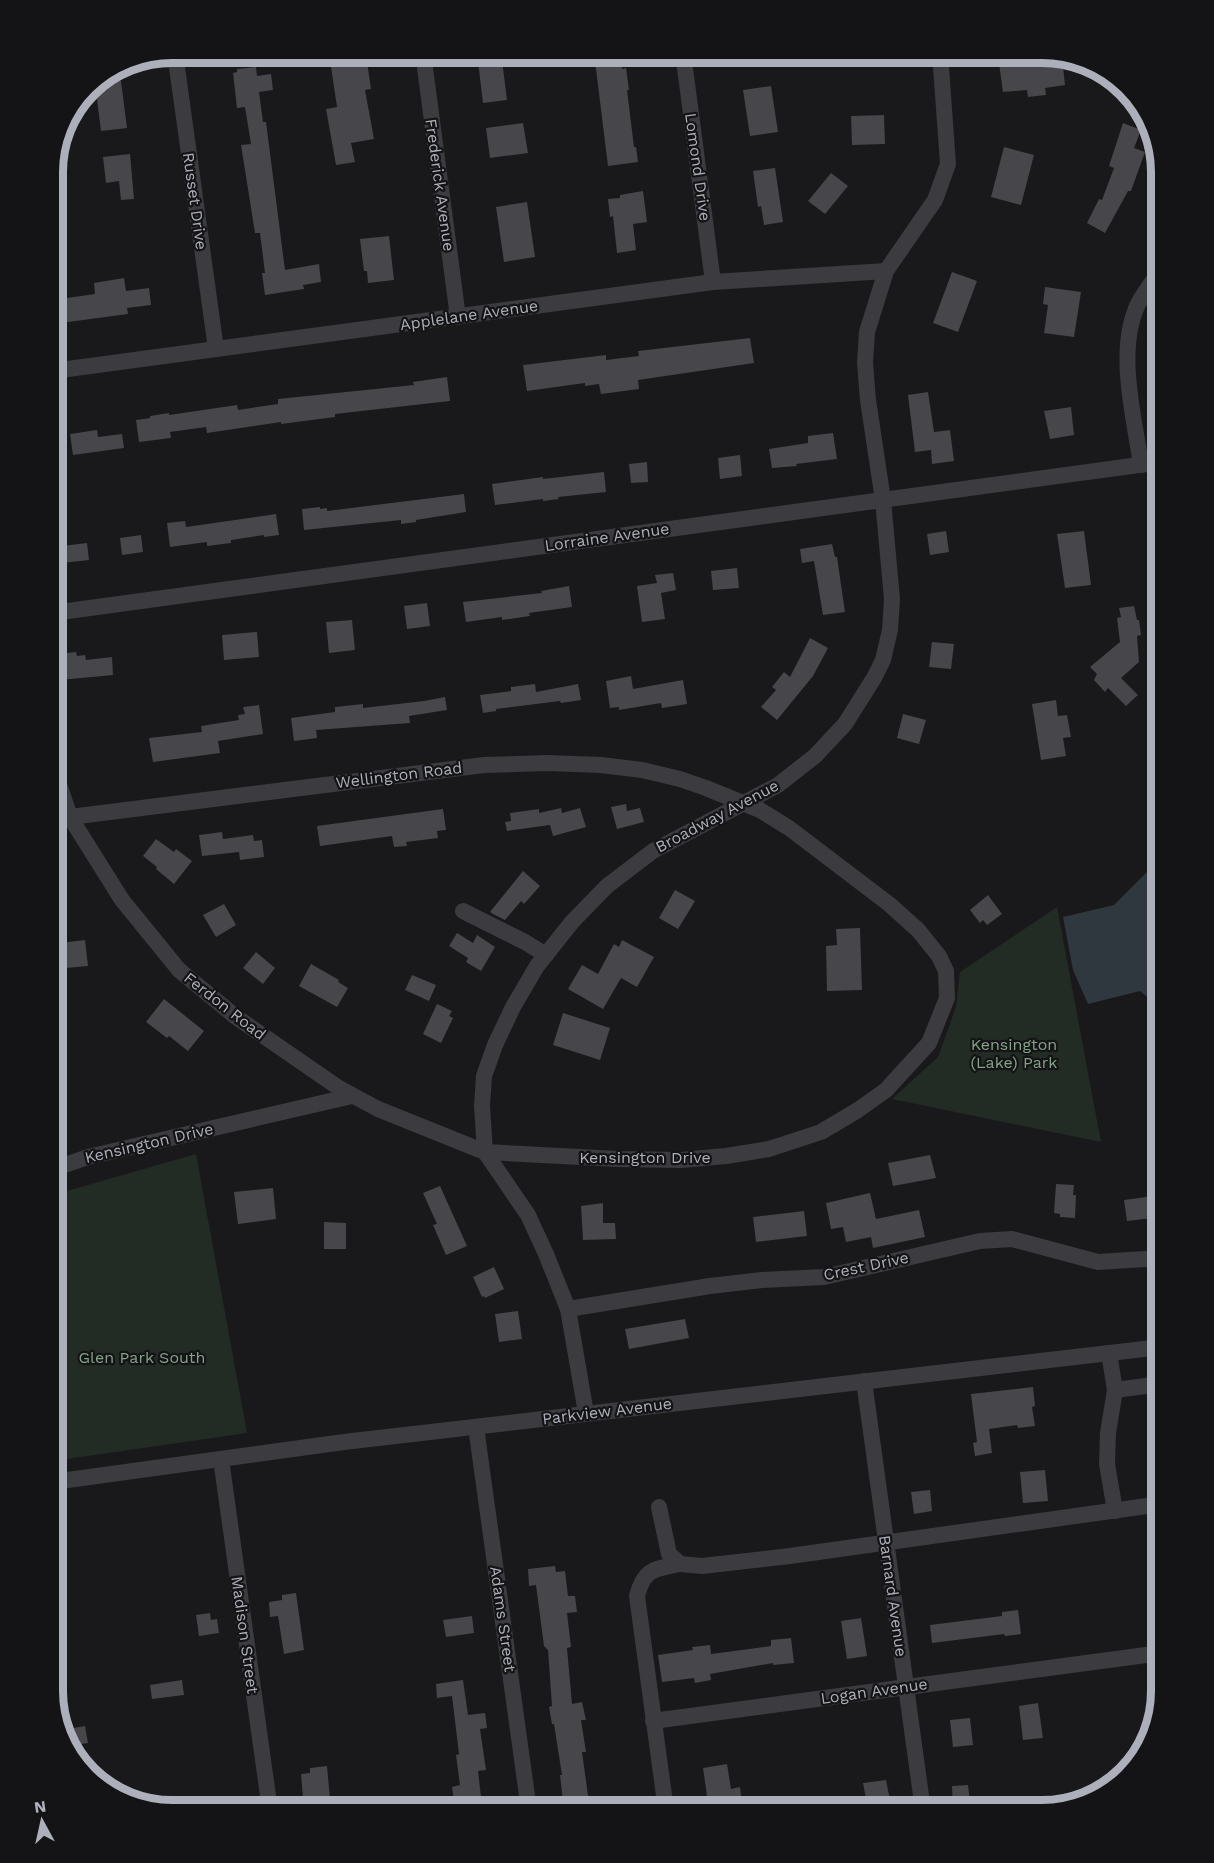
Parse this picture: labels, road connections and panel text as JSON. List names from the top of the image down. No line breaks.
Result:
{"streets":{"street":["Lomond Drive","Frederick Avenue","Russet Drive","Applelane Avenue","Lorraine Avenue","Wellington Road","Broadway Avenue","Ferdon Road","Kensington Drive","Crest Drive","Parkview Avenue","Barnard Avenue","Adams Street","Madison Street","Logan Avenue"]},"crossings":[["Lomond Drive","Applelane Avenue"],["Frederick Avenue","Applelane Avenue"],["Russet Drive","Applelane Avenue"],["Applelane Avenue","Broadway Avenue"],["Lorraine Avenue","Broadway Avenue"],["Wellington Road","Broadway Avenue"],["Wellington Road","Ferdon Road"],["Wellington Road","Kensington Drive"],["Broadway Avenue","Ferdon Road"],["Broadway Avenue","Kensington Drive"],["Ferdon Road","Kensington Drive"],["Parkview Avenue","Barnard Avenue"],["Parkview Avenue","Adams Street"],["Parkview Avenue","Madison Street"],["Barnard Avenue","Logan Avenue"]],"parks":["Kensington (Lake) Park","Glen Park South"],"north":"top"}
